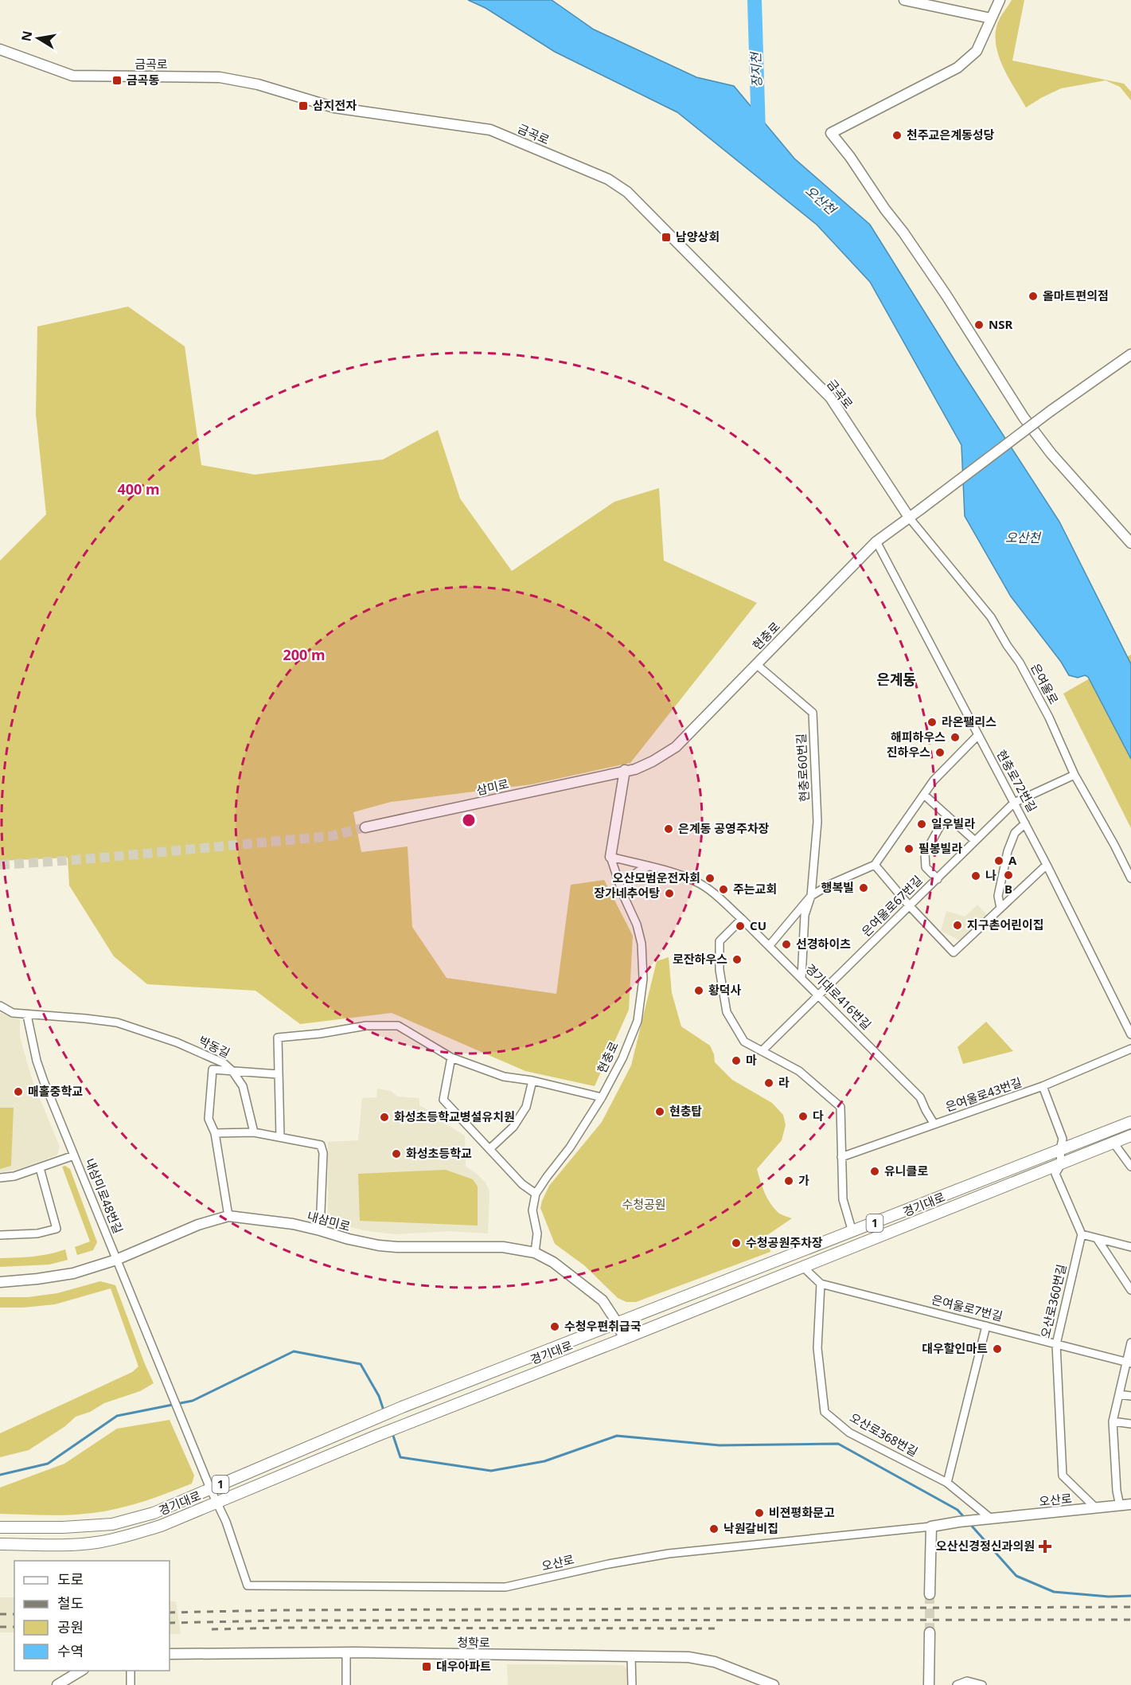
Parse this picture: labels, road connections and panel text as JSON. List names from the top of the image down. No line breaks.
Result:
{"streets":{"main road":["경기대로","1"],"street":["금곡로","현충로","은여울로","현충로60번길","현충로72번길","삼미로","은여울로67번길","경기대로416번길","박동길","은여울로43번길","내삼미로48번길","내삼미로","오산로360번길","은여울로7번길","오산로368번길","오산로","청학로"]},"crossings":[["금곡로","현충로"],["금곡로","은여울로"],["현충로","은여울로"],["현충로","현충로60번길"],["현충로","현충로72번길"],["현충로","삼미로"],["현충로","경기대로416번길"],["현충로","내삼미로"],["은여울로","은여울로67번길"],["현충로60번길","경기대로416번길"],["현충로72번길","은여울로67번길"],["은여울로67번길","경기대로416번길"],["경기대로416번길","은여울로43번길"],["박동길","내삼미로48번길"],["내삼미로48번길","경기대로"],["내삼미로48번길","내삼미로"],["내삼미로48번길","오산로"],["경기대로","내삼미로"],["경기대로","은여울로7번길"],["경기대로","오산로"],["오산로360번길","은여울로7번길"],["오산로360번길","오산로"],["은여울로7번길","오산로368번길"],["오산로368번길","오산로"]],"districts":["은계동"],"water":["장지천","오산천"],"parks":["수청공원"],"places":{"transit":["금곡동","삼지전자","남양상회","대우아파트"],"other":["천주교은계동성당","올마트편의점","NSR","라온팰리스","해피하우스","진하우스","일우빌라","은계동 공영주차장","필봉빌라","A","B","나","오산모범운전자회","행복빌","주는교회","장가네추어탕","지구촌어린이집","CU","선경하이츠","로잔하우스","황덕사","마","라","매홀중학교","현충탑","다","화성초등학교병설유치원","화성초등학교","유니클로","가","수청공원주차장","수청우편취급국","대우할인마트","비젼평화문고","낙원갈비집"],"health":["오산신경정신과의원"]},"legend":["도로","철도","공원","수역"],"north":"left","rings":["400 m","200 m"]}
